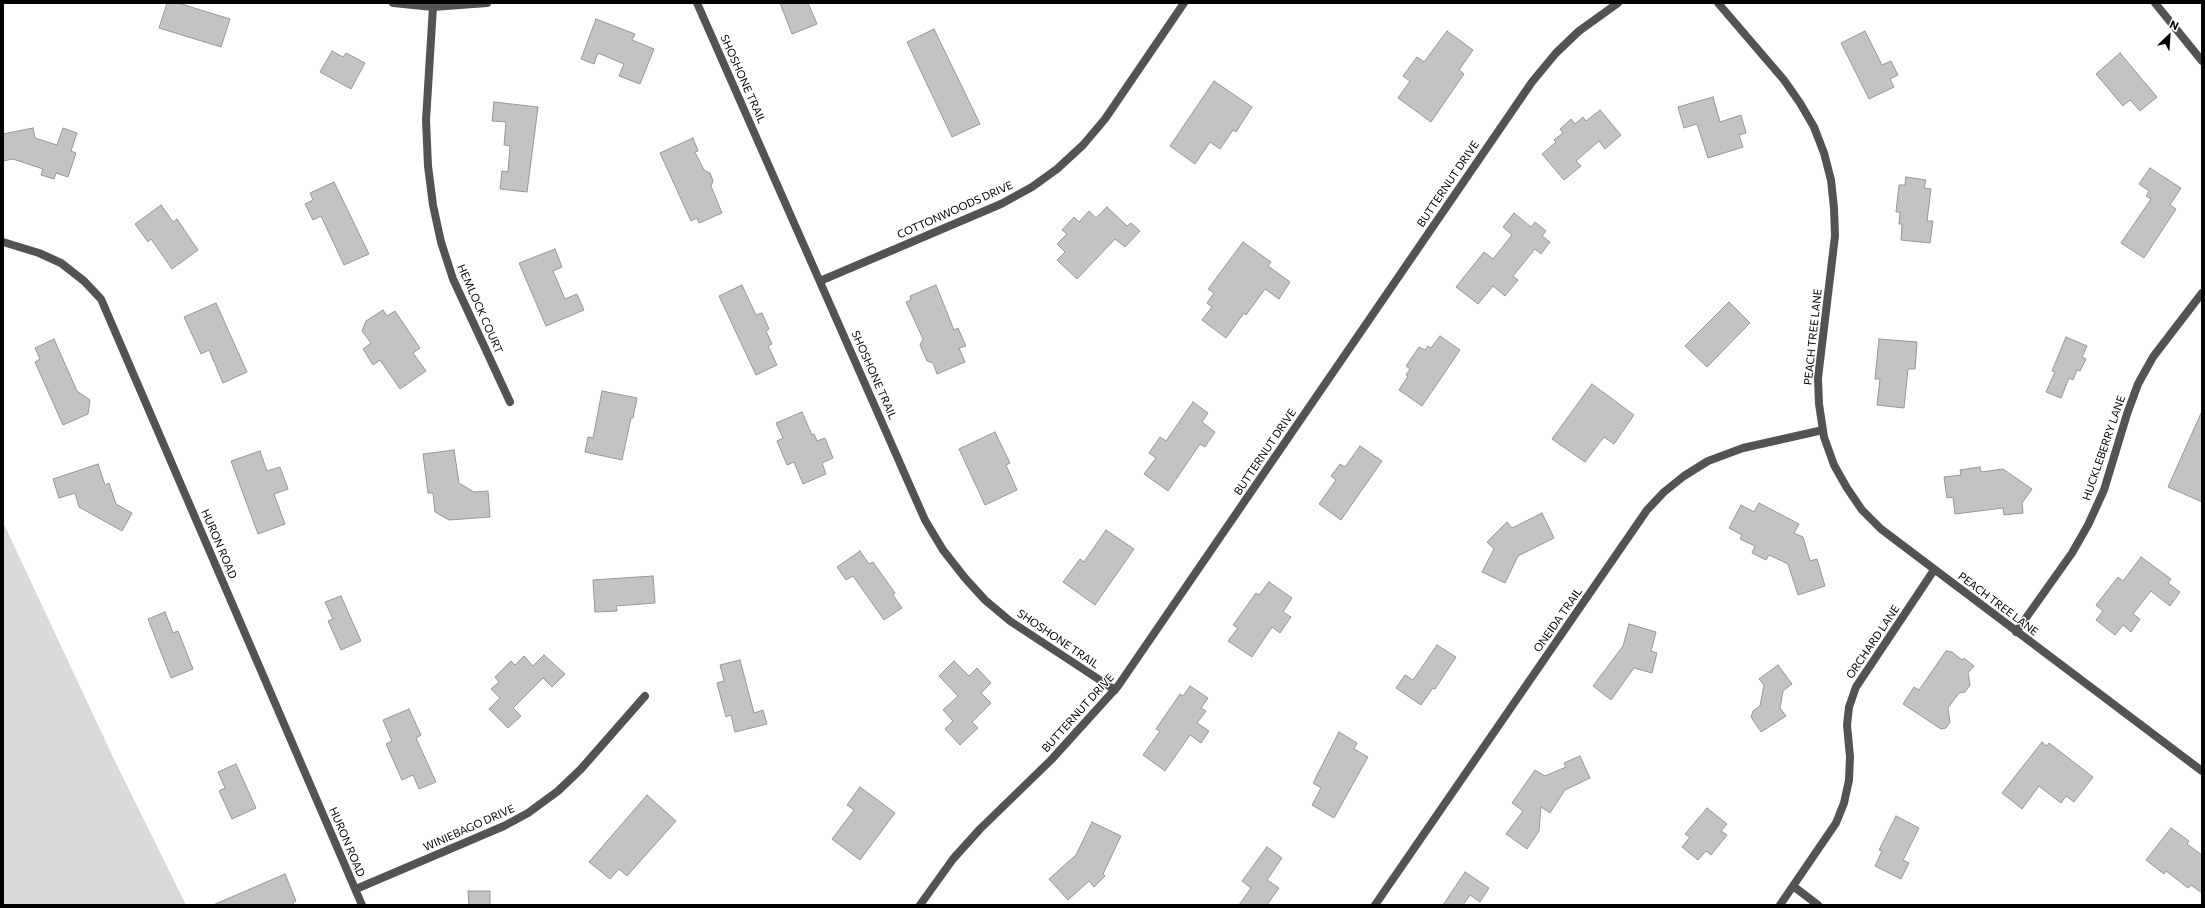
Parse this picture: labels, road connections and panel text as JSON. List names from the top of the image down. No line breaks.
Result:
{"streets":{"street":["SHOSHONE TRAIL","BUTTERNUT DRIVE","COTTONWOODS DRIVE","HEMLOCK COURT","PEACH TREE LANE","HUCKLEBERRY LANE","HURON ROAD","ONEIDA TRAIL","ORCHARD LANE","WINIEBAGO DRIVE"]},"crossings":[["SHOSHONE TRAIL","BUTTERNUT DRIVE"],["SHOSHONE TRAIL","COTTONWOODS DRIVE"],["PEACH TREE LANE","HUCKLEBERRY LANE"],["PEACH TREE LANE","ONEIDA TRAIL"],["PEACH TREE LANE","ORCHARD LANE"],["HURON ROAD","WINIEBAGO DRIVE"]],"north":"top right"}
